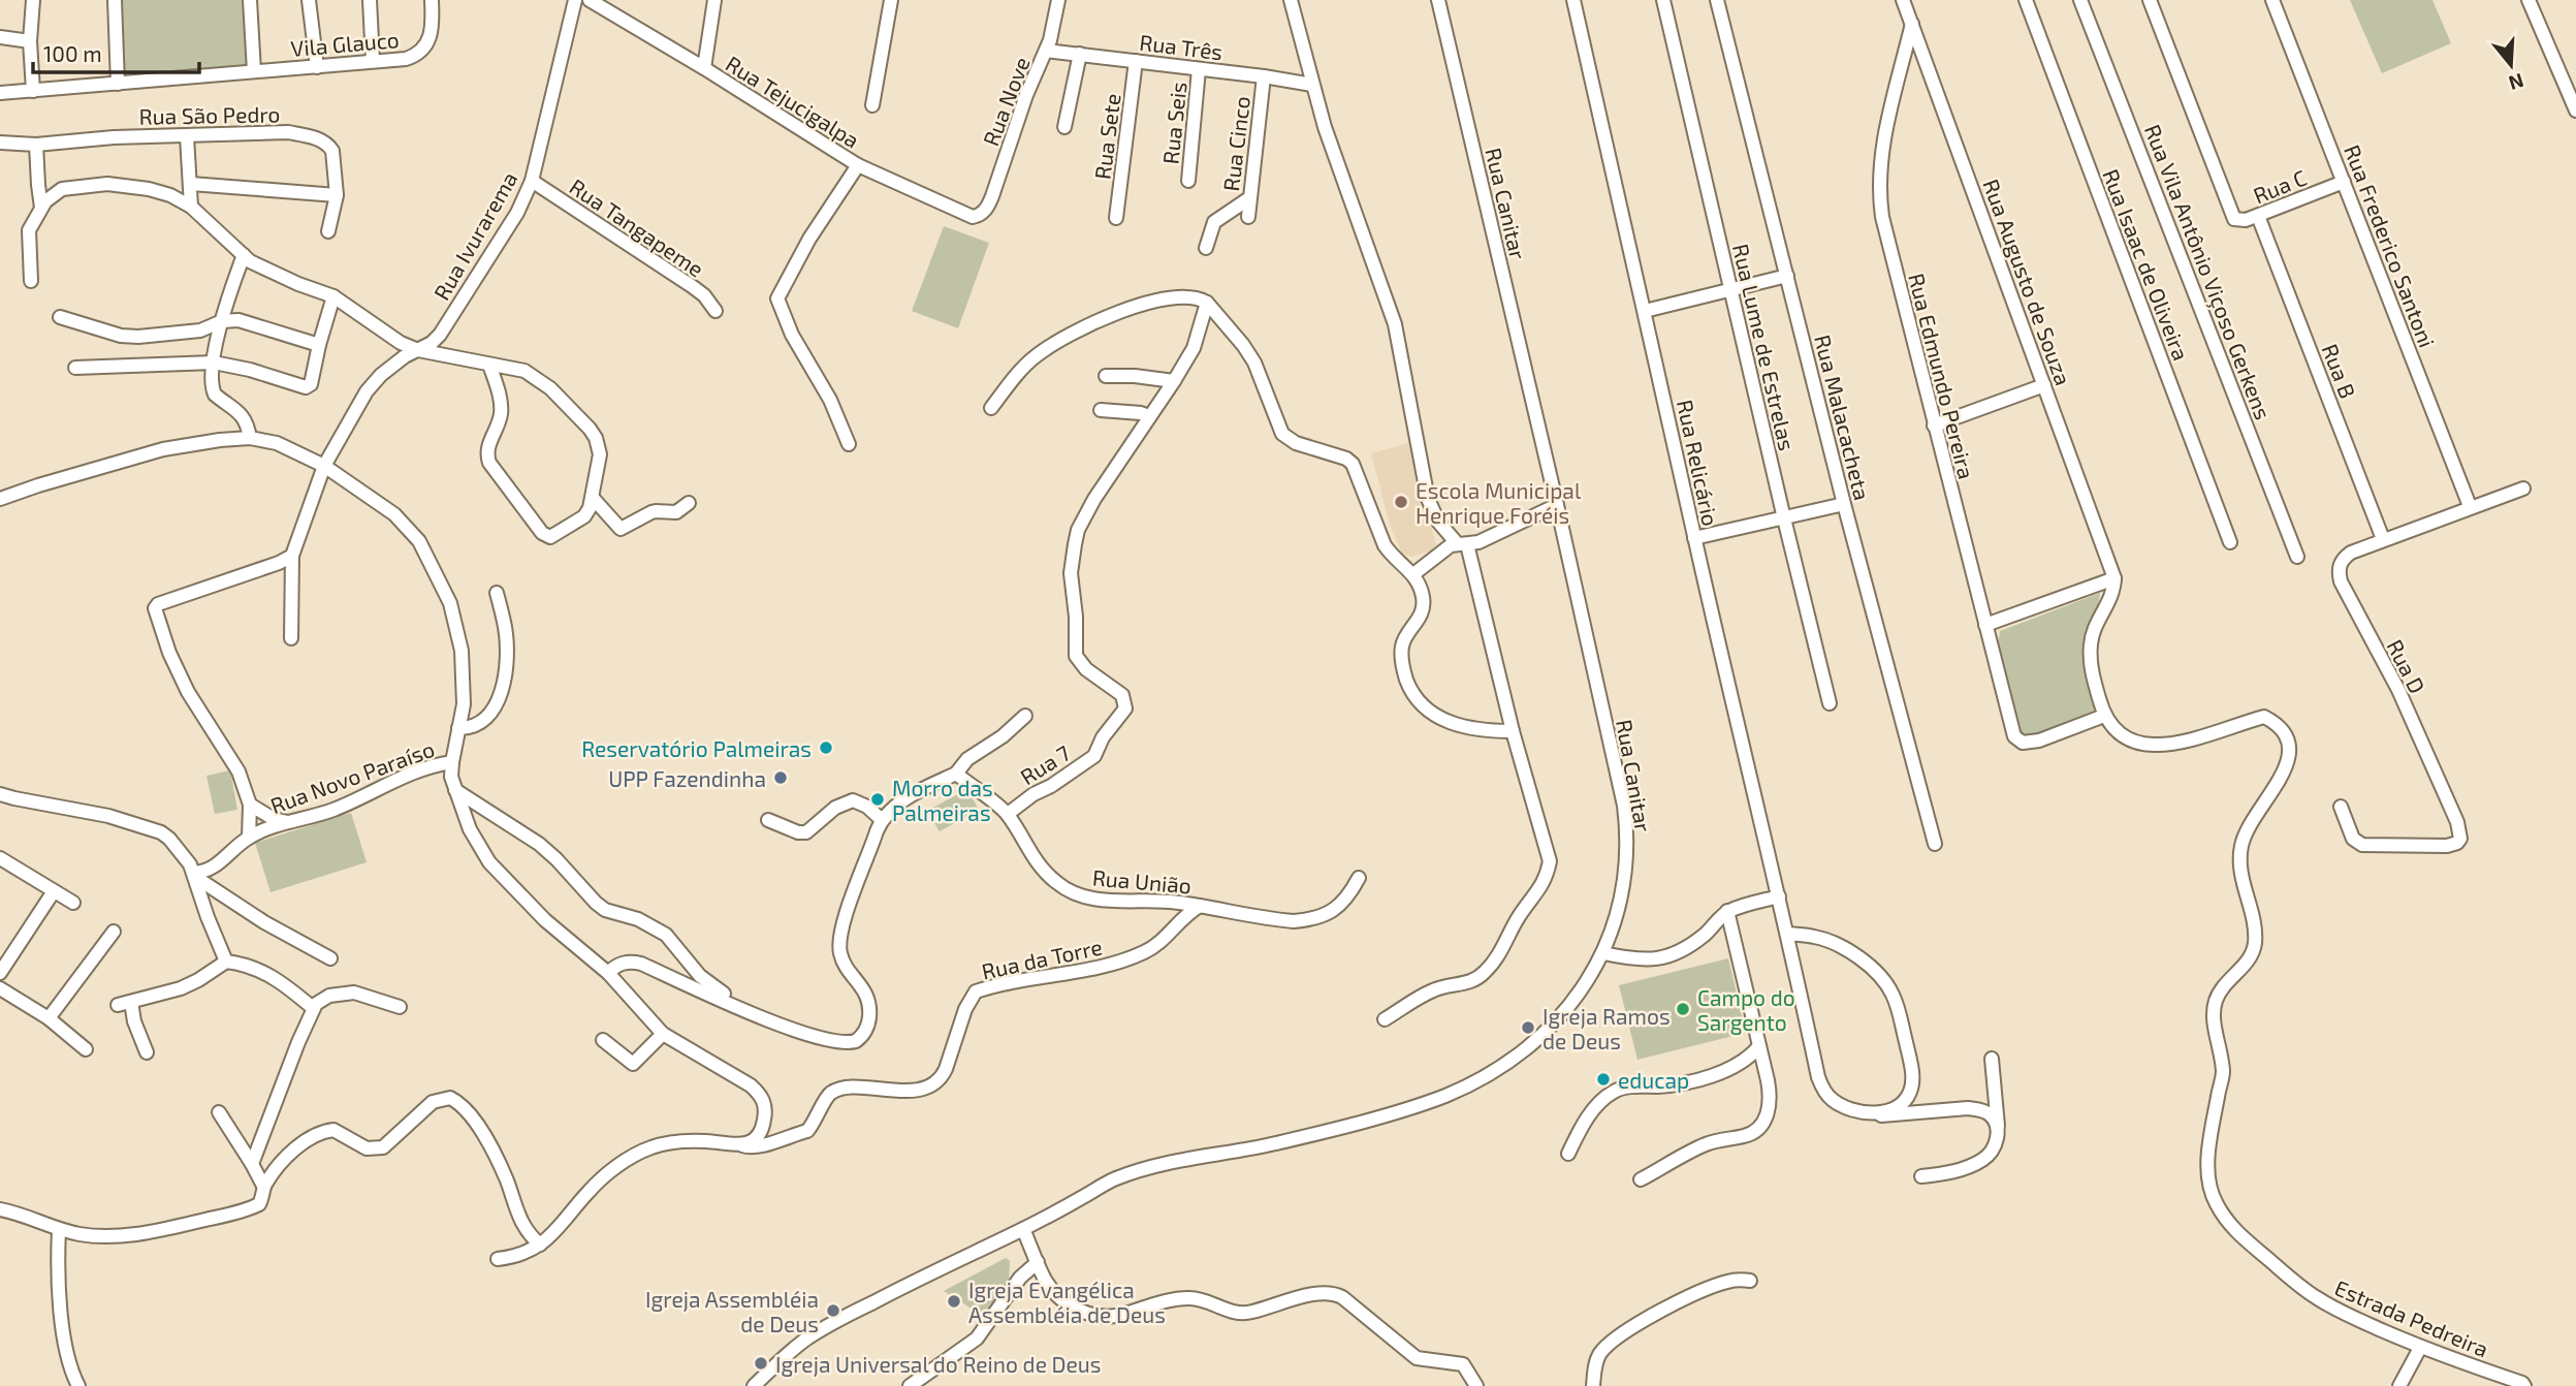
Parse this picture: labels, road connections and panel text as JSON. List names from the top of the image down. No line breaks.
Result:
{"streets":{"street":["Vila Glauco","Rua Três","Rua Tejucigalpa","Rua Nove","Rua São Pedro","Rua Seis","Rua Sete","Rua Cinco","Rua C","Rua Canitar","Rua Tangapeme","Rua Ivurarema","Rua Frederico Santoni","Rua Isaac de Oliveira","Rua Vila Antônio Viçoso Gerkens","Rua Augusto de Souza","Rua Lume de Estrelas","Rua B","Rua Edmundo Pereira","Rua Malacacheta","Rua Relicário","Rua D","Rua 7","Rua Novo Paraíso","Rua União","Rua da Torre","Estrada Pedreira"]},"crossings":[["Rua Três","Rua Nove"],["Rua Três","Rua Seis"],["Rua Três","Rua Sete"],["Rua Três","Rua Cinco"],["Rua Tejucigalpa","Rua Nove"],["Rua C","Rua Frederico Santoni"],["Rua C","Rua B"],["Rua Tangapeme","Rua Ivurarema"],["Rua Frederico Santoni","Rua D"],["Rua Augusto de Souza","Rua Edmundo Pereira"],["Rua B","Rua D"],["Rua Edmundo Pereira","Estrada Pedreira"],["Rua 7","Rua União"],["Rua União","Rua da Torre"]],"places":["Escola Municipal Henrique Foréis","Reservatório Palmeiras","UPP Fazendinha","Morro das Palmeiras","Campo do Sargento","Igreja Ramos de Deus","educap","Igreja Evangélica Assembléia de Deus","Igreja Assembléia de Deus","Igreja Universal do Reino de Deus"],"scale_bar":"100 m","north":"bottom"}
